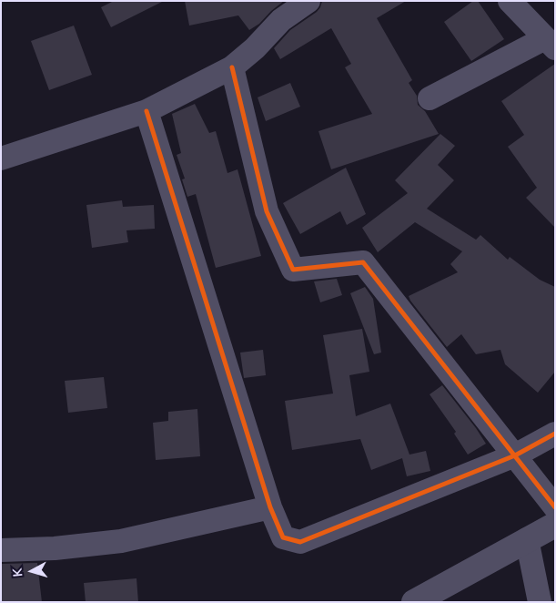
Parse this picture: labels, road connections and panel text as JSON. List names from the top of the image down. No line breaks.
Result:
{"north":"left"}
